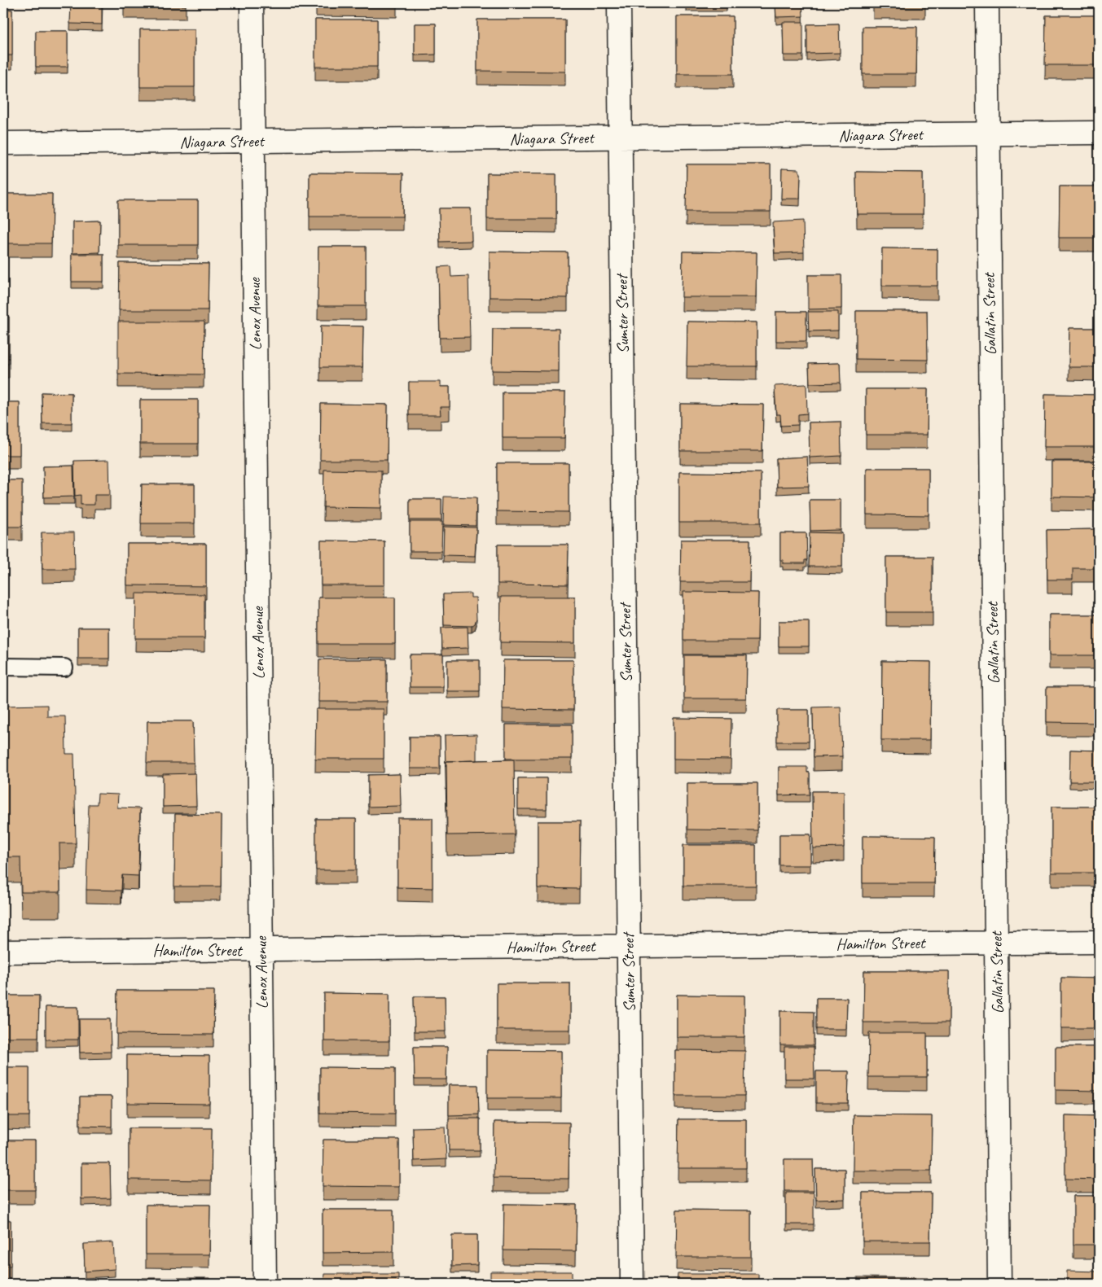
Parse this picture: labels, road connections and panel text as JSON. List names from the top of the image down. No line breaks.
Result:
{"streets":{"street":["Niagara Street","Lenox Avenue","Sumter Street","Gallatin Street","Hamilton Street"]},"crossings":[["Niagara Street","Lenox Avenue"],["Niagara Street","Sumter Street"],["Niagara Street","Gallatin Street"],["Lenox Avenue","Hamilton Street"],["Sumter Street","Hamilton Street"],["Gallatin Street","Hamilton Street"]]}
